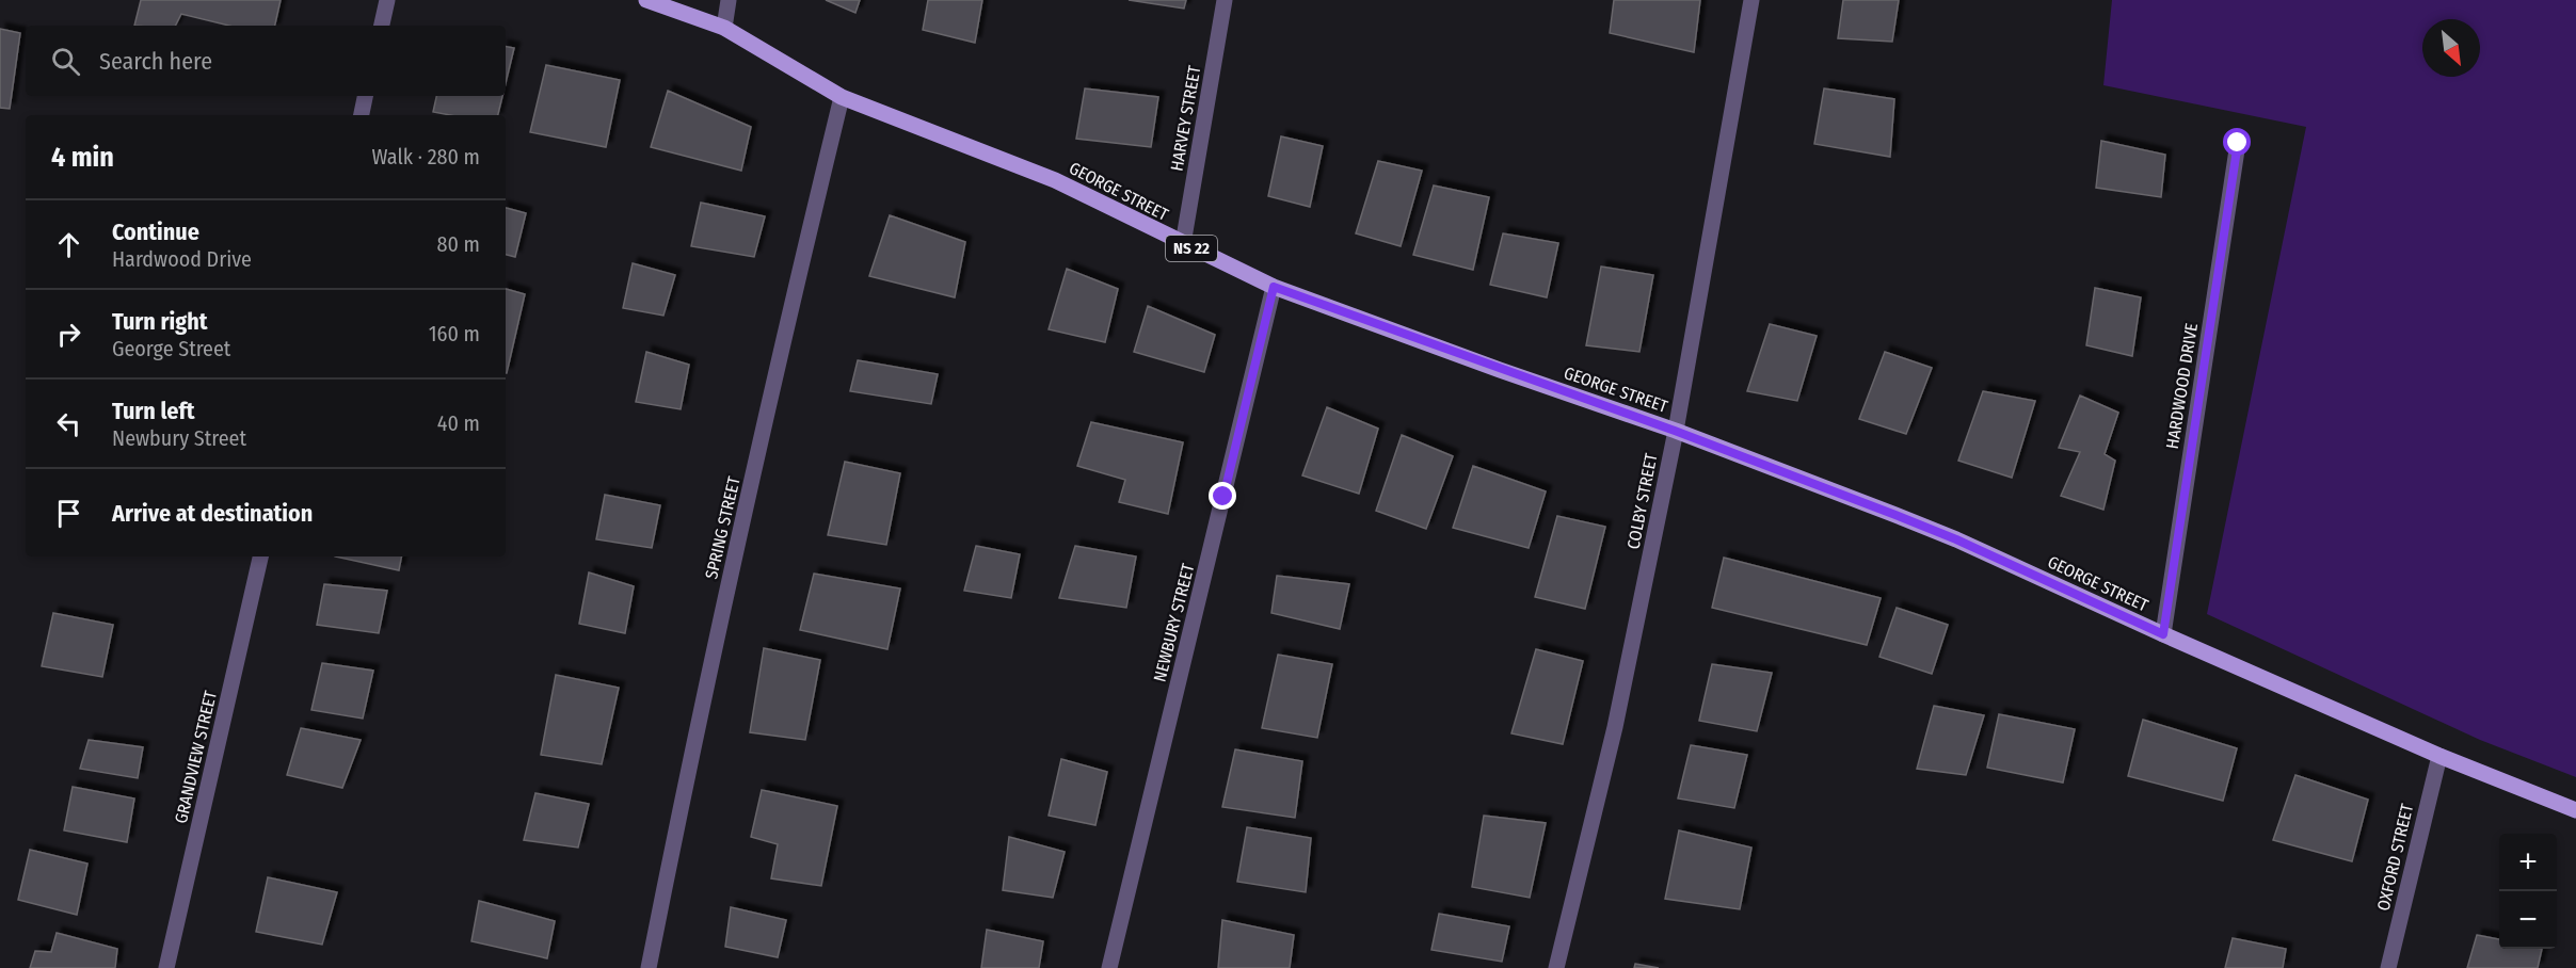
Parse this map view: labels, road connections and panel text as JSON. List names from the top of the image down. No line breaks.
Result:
{"streets":{"main road":["GEORGE STREET","NS 22"],"street":["HARVEY STREET","HARDWOOD DRIVE","COLBY STREET","SPRING STREET","NEWBURY STREET","GRANDVIEW STREET","OXFORD STREET"]},"crossings":[["HARVEY STREET","GEORGE STREET"],["GEORGE STREET","HARDWOOD DRIVE"],["GEORGE STREET","COLBY STREET"],["GEORGE STREET","SPRING STREET"],["GEORGE STREET","NEWBURY STREET"],["GEORGE STREET","OXFORD STREET"]],"north":"bottom right","page":{"search":"Search here","heading":["4 min","Walk · 280 m"],"list":[["Continue","Hardwood Drive","80 m"],["Turn right","George Street","160 m"],["Turn left","Newbury Street","40 m"],"Arrive at destination"],"map_buttons":["+","−"]}}
